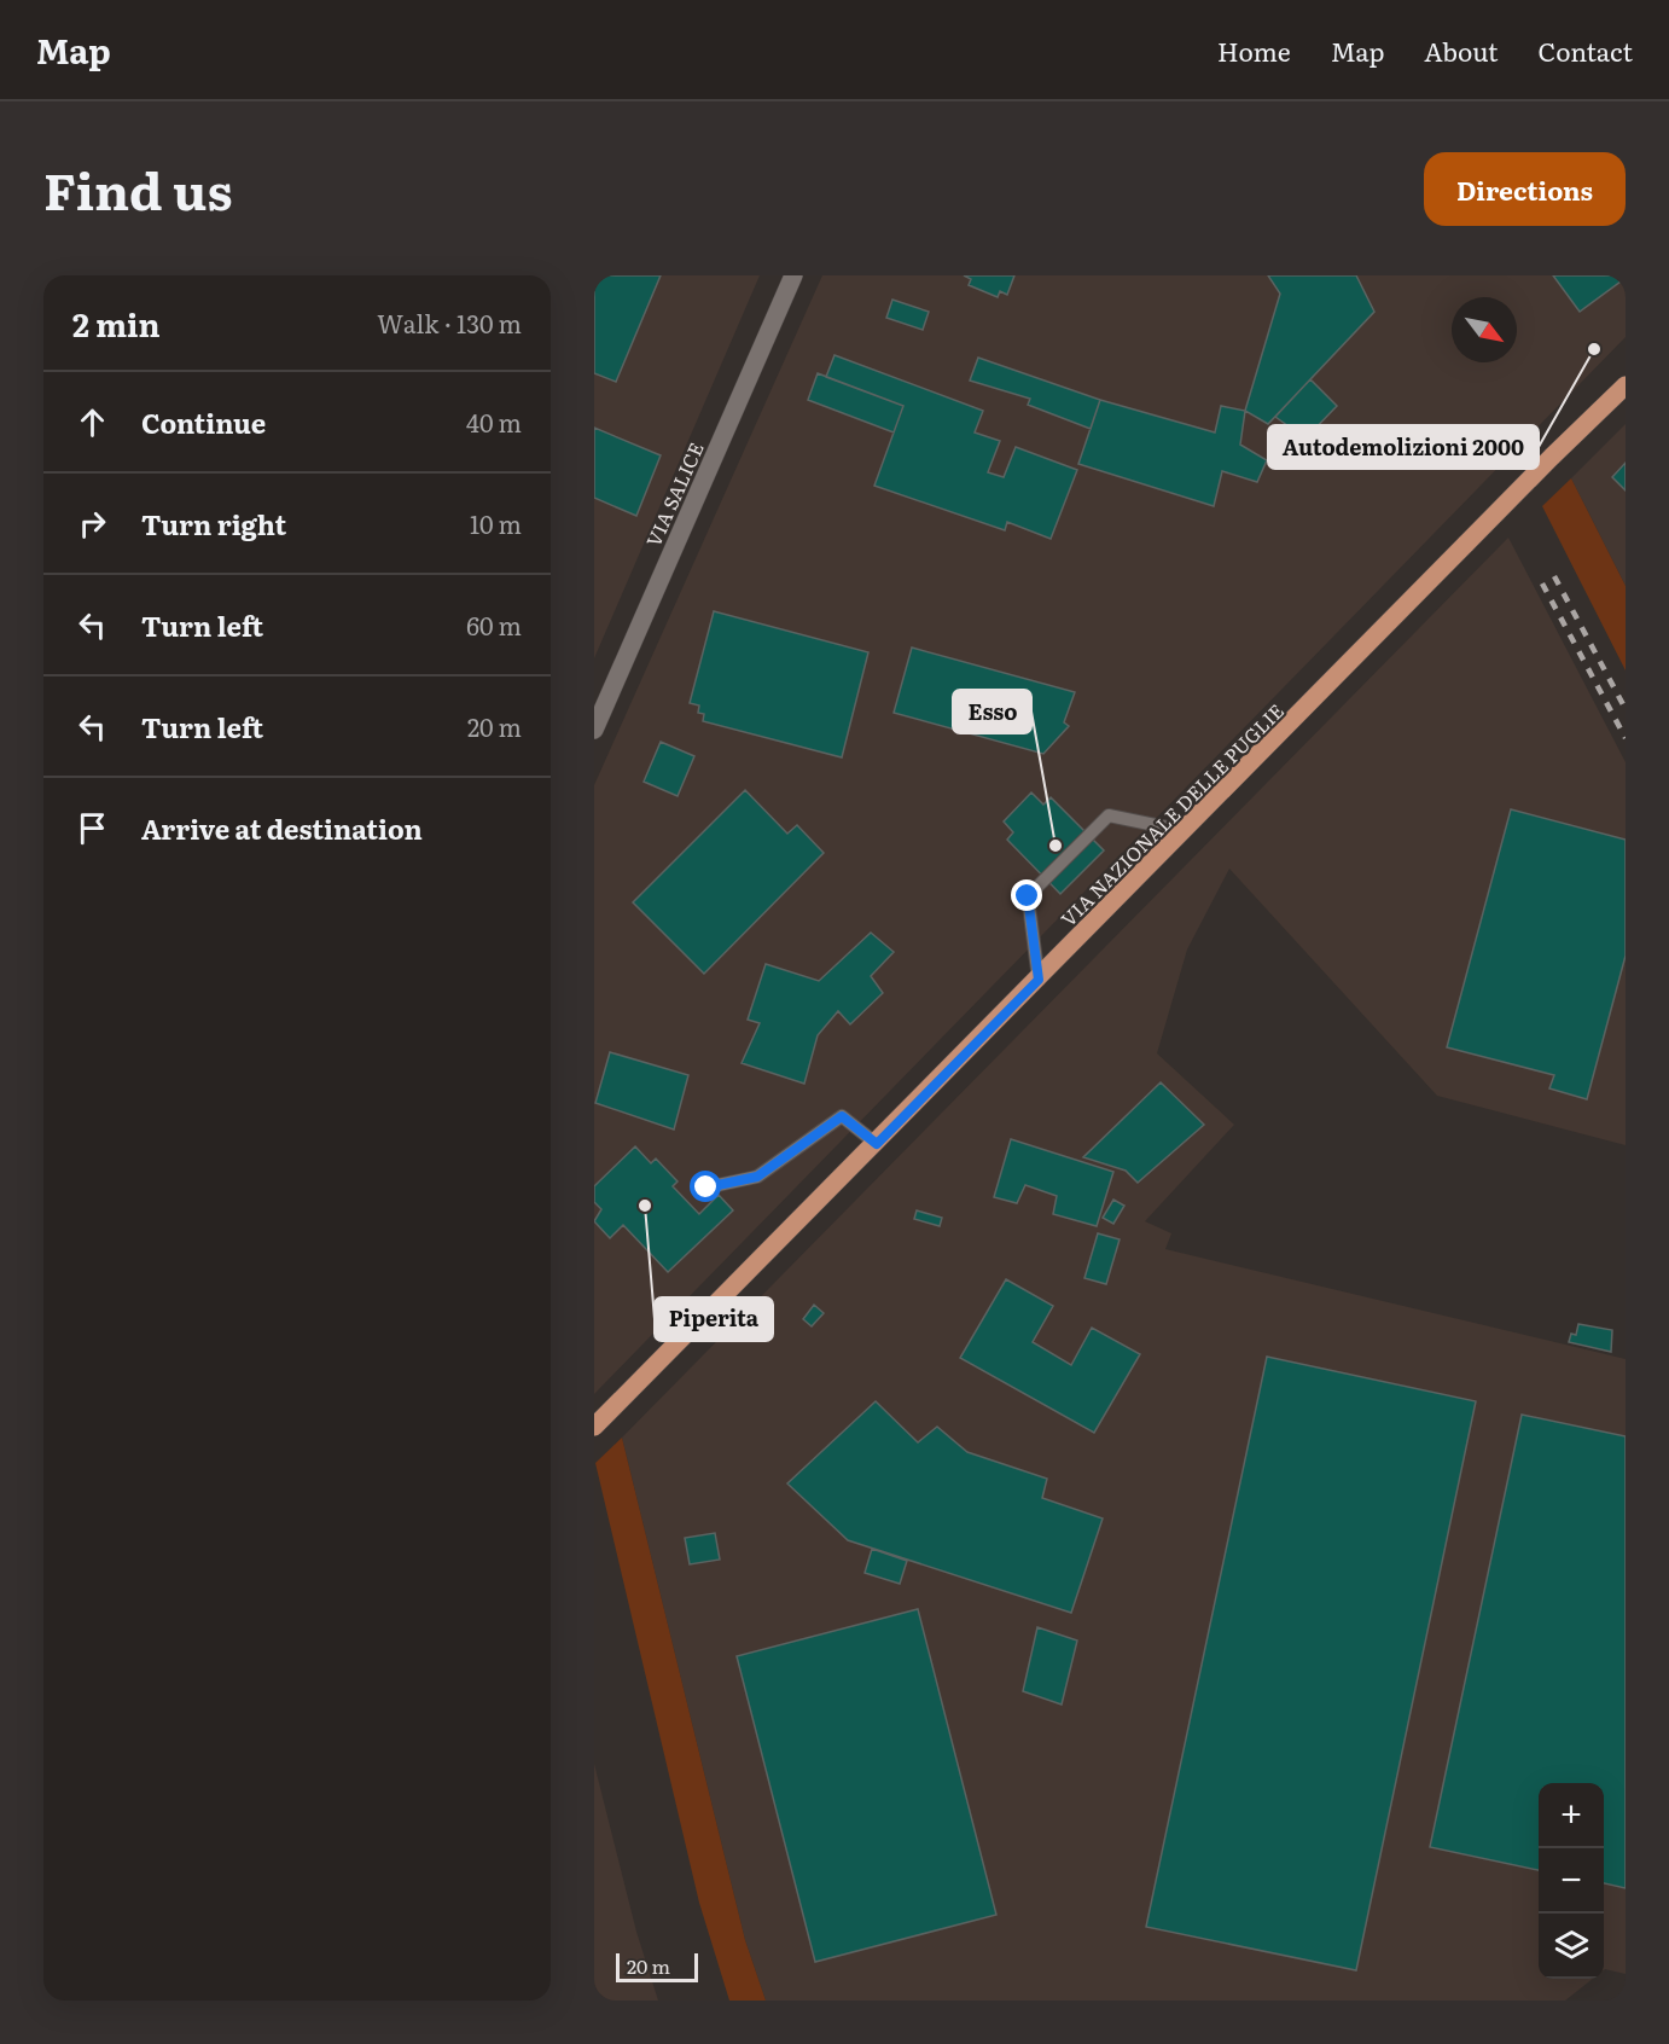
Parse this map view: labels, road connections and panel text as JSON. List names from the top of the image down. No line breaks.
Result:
{"streets":{"main road":["VIA NAZIONALE DELLE PUGLIE"],"street":["VIA SALICE"]},"places":["Autodemolizioni 2000","Esso","Piperita"],"scale_bar":"20 m","north":"bottom right","page":{"header":"Map","nav":["Home","Map","About","Contact"],"title":"Find us","buttons":"Directions","heading":["2 min","Walk · 130 m"],"list":[["Continue","40 m"],["Turn right","10 m"],["Turn left","60 m"],["Turn left","20 m"],"Arrive at destination"],"map_buttons":["+","−"],"scale":"20 m"}}
